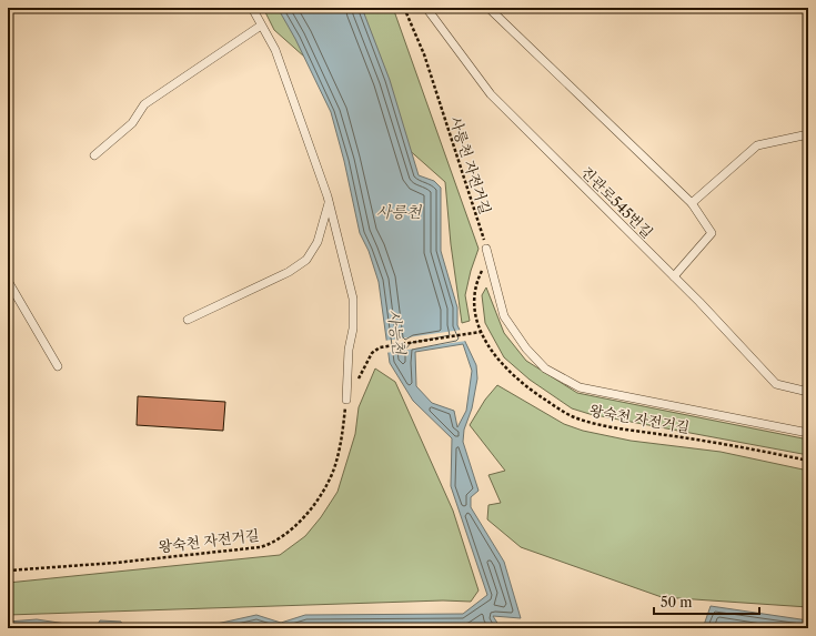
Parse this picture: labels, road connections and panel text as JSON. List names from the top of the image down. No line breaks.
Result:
{"streets":{"lane":["진관로545번길"],"path":["사릉천 자전거길","왕숙천 자전거길"]},"crossings":[["사릉천 자전거길","왕숙천 자전거길"]],"water":["사릉천","사능천"],"scale_bar":"50 m"}
